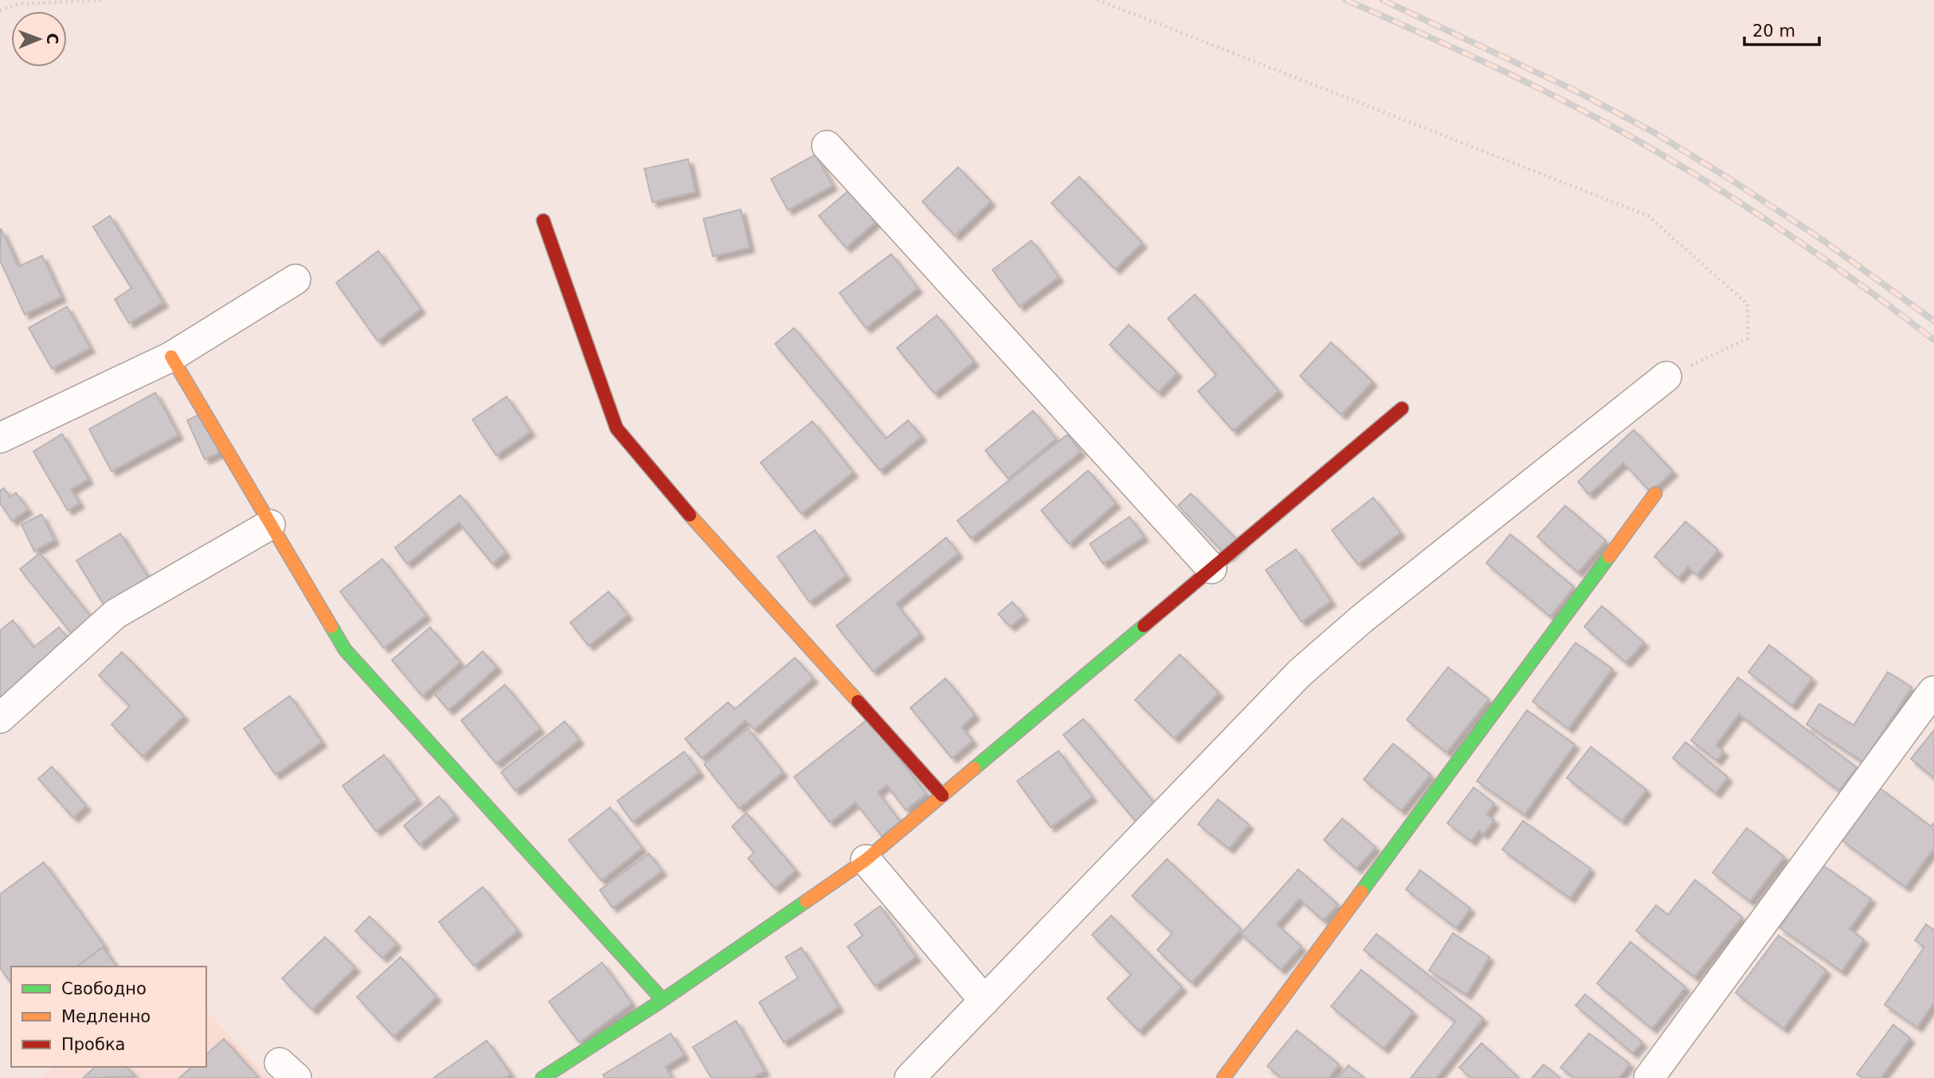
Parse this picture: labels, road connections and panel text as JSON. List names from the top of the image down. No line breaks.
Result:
{"legend":["Свободно","Медленно","Пробка"],"scale_bar":"20 m","north":"right"}
